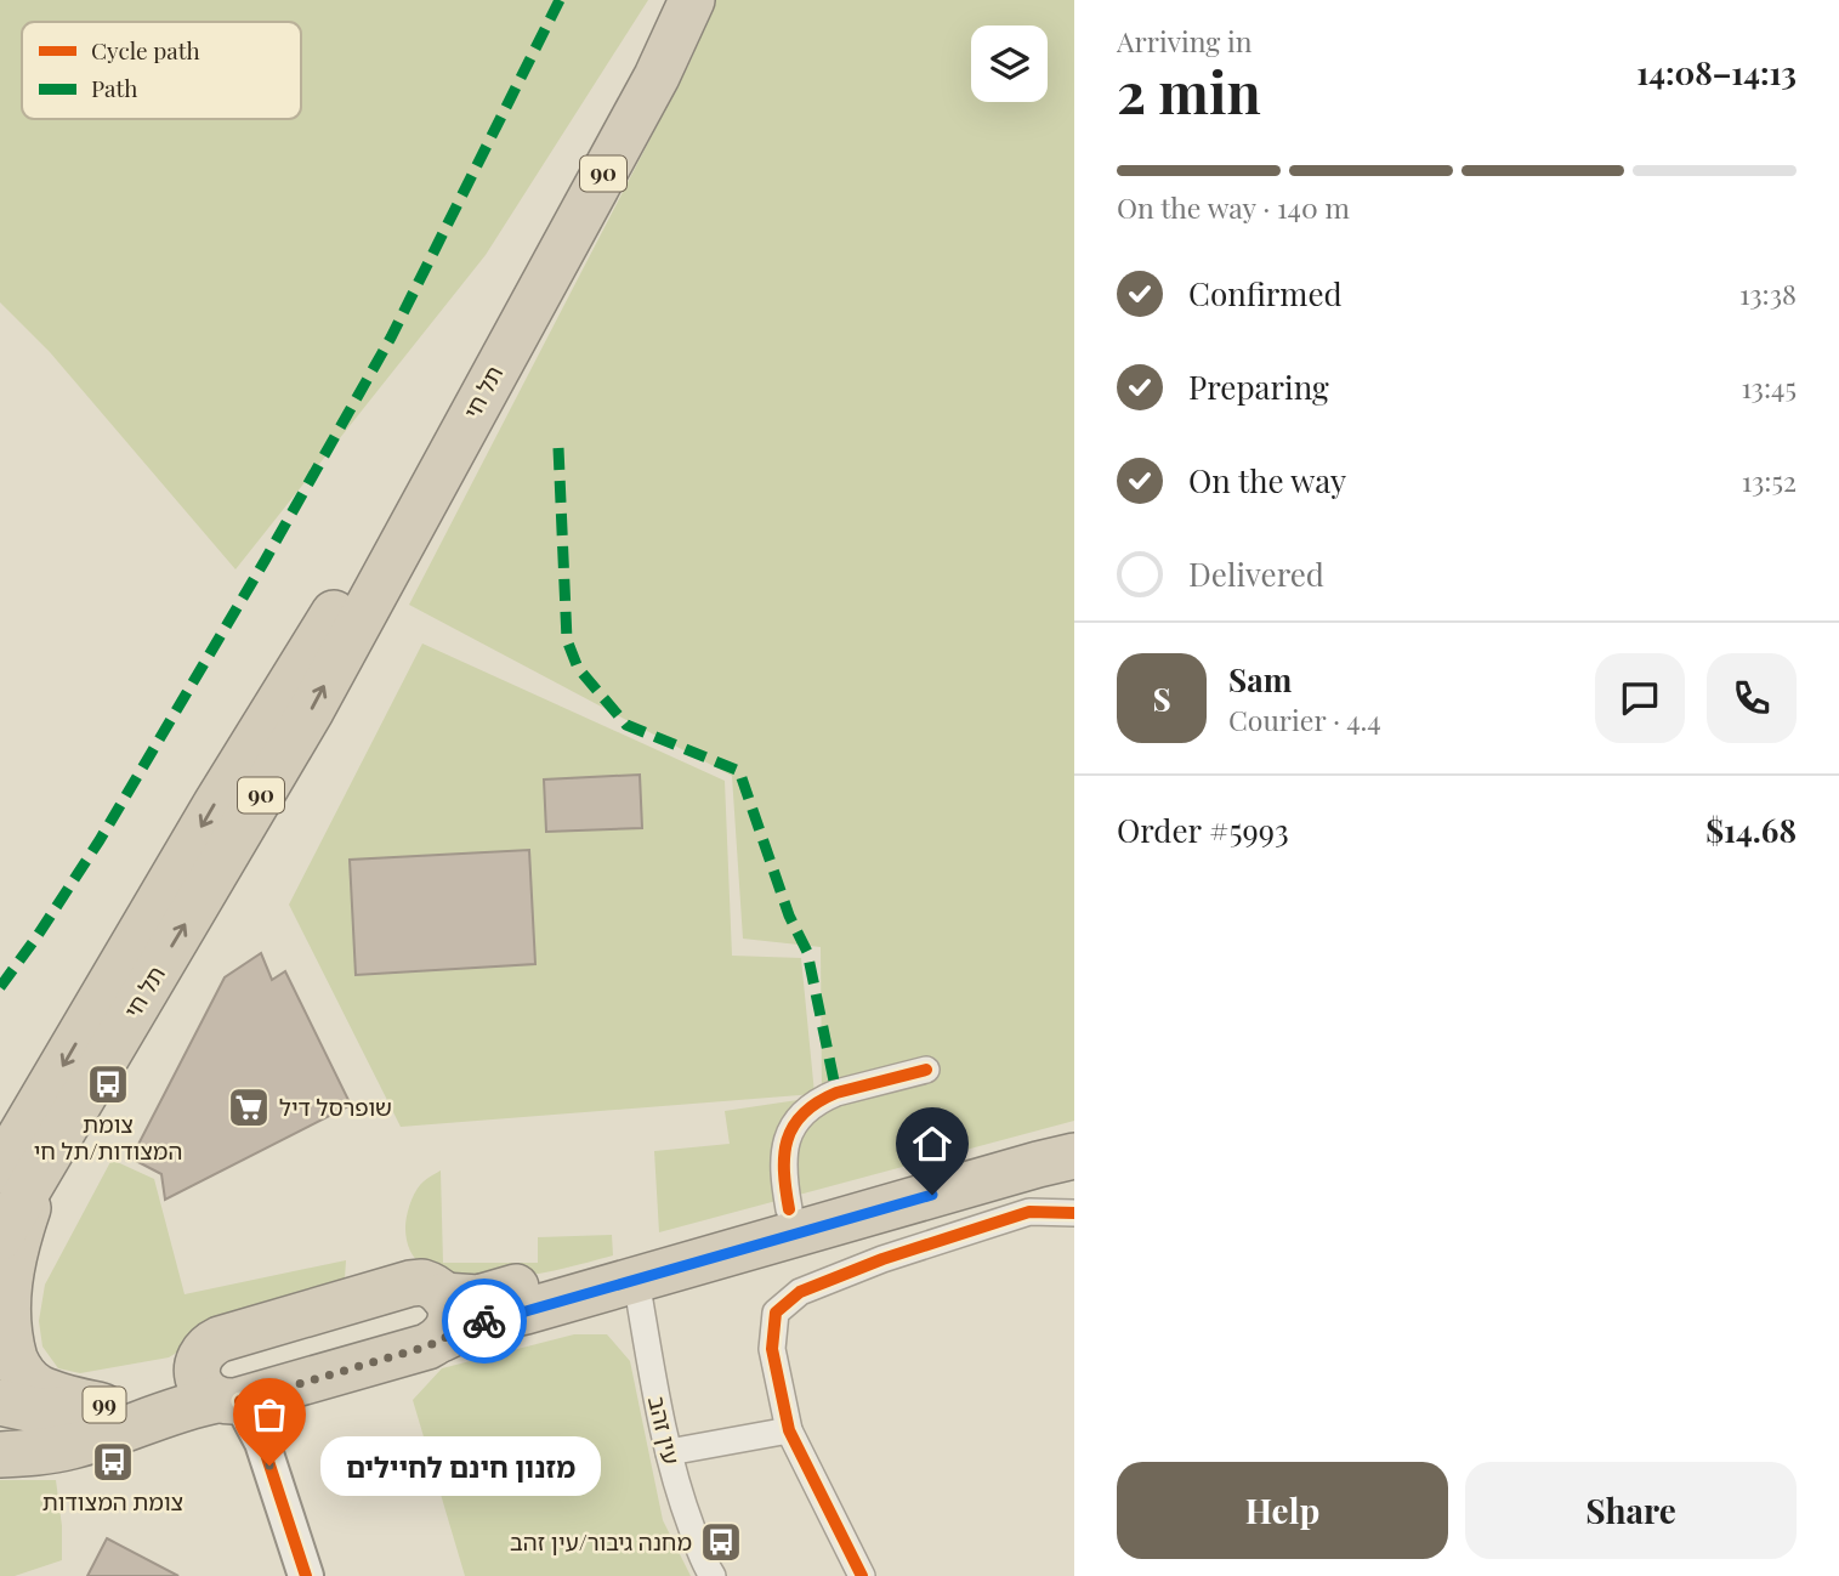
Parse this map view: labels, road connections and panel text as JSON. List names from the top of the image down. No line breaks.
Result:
{"streets":{"highway":["90","תל חי","99"],"street":["עין זהב"]},"crossings":[["99","עין זהב"]],"places":{"bus stop":["צומת המצודות/תל חי","צומת המצודות","מחנה גיבור/עין זהב"],"supermarket":["שופרסל דיל"],"other":["מזנון חינם לחיילים"]},"legend":["Cycle path","Path"],"page":{"heading":["2 min","Arriving in","14:08–14:13"],"panel":["Sam","Courier · 4.4","Order #5993","$14.68"],"bar":"On the way · 140 m","list":[["Confirmed","13:38"],["Preparing","13:45"],["On the way","13:52"],"Delivered"],"round":"S","bubble":"מזנון חינם לחיילים","buttons":["Help","Share"]}}
